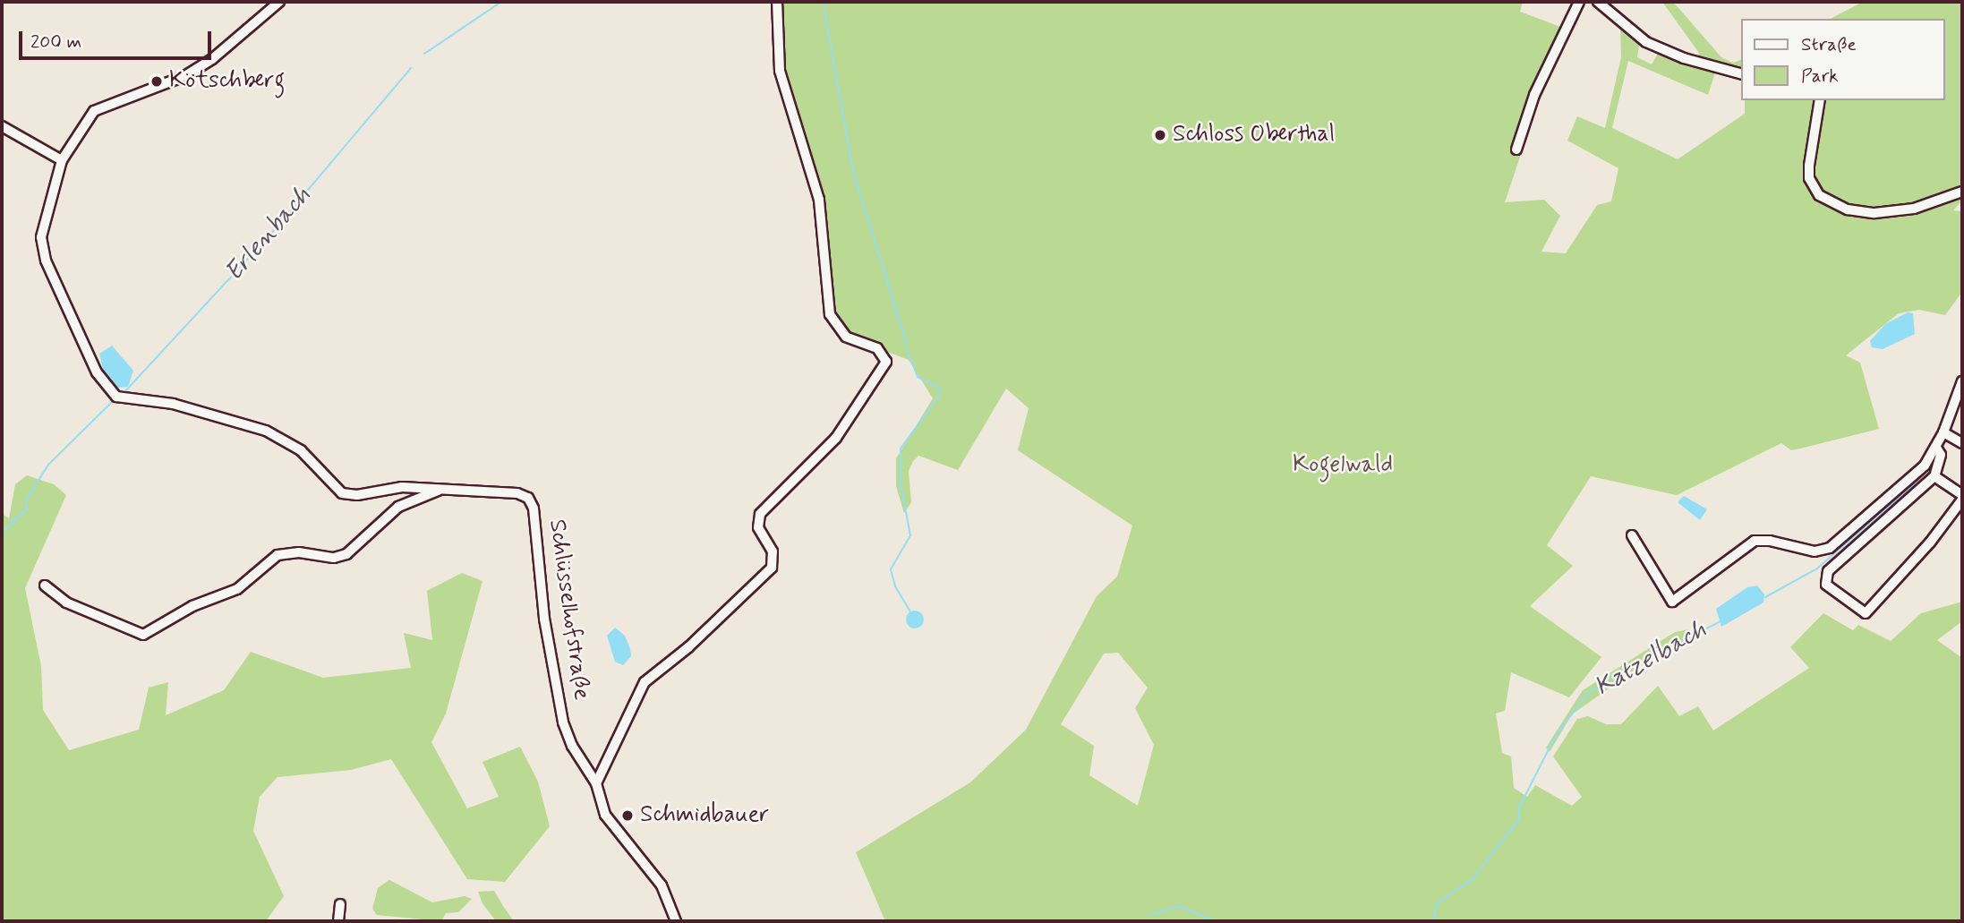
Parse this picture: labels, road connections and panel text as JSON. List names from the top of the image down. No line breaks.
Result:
{"streets":{"street":["Schlüsselhofstraße"]},"water":["Erlenbach","Katzelbach"],"parks":["Kogelwald"],"places":["Kötschberg","Schloss Oberthal","Schmidbauer"],"legend":["Straße","Park"],"scale_bar":"200 m"}
